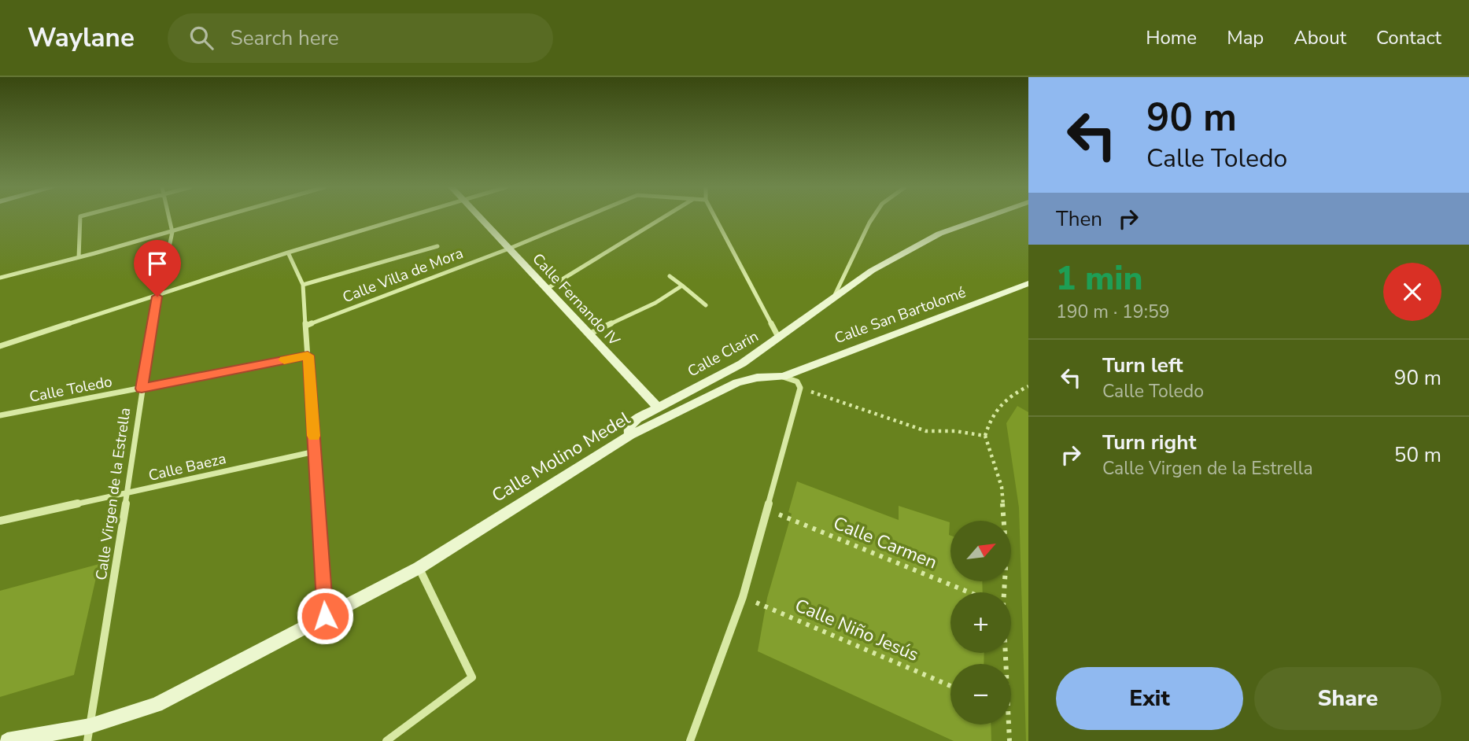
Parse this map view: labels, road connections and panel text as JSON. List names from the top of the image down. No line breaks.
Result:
{"streets":{"street":["Calle Villa de Mora","Calle Fernando IV","Calle San Bartolomé","Calle Clarin","Calle Toledo","Calle Molino Medel","Calle Baeza","Calle Virgen de la Estrella"],"path":["Calle Carmen","Calle Niño Jesús"]},"crossings":[["Calle Villa de Mora","Calle Fernando IV"],["Calle Fernando IV","Calle Clarin"],["Calle San Bartolomé","Calle Molino Medel"],["Calle Clarin","Calle Molino Medel"],["Calle Toledo","Calle Virgen de la Estrella"],["Calle Molino Medel","Calle Virgen de la Estrella"],["Calle Baeza","Calle Virgen de la Estrella"]],"north":"top right","page":{"header":"Waylane","search":"Search here","nav":["Home","Map","About","Contact"],"turn":["90 m","Calle Toledo"],"then":"Then","heading":["1 min","190 m · 19:59"],"list":[{"name":"Turn left","note":"Calle Toledo","value":"90 m"},{"name":"Turn right","note":"Calle Virgen de la Estrella","value":"50 m"}],"map_buttons":["+","−"],"buttons":["Exit","Share"]}}
